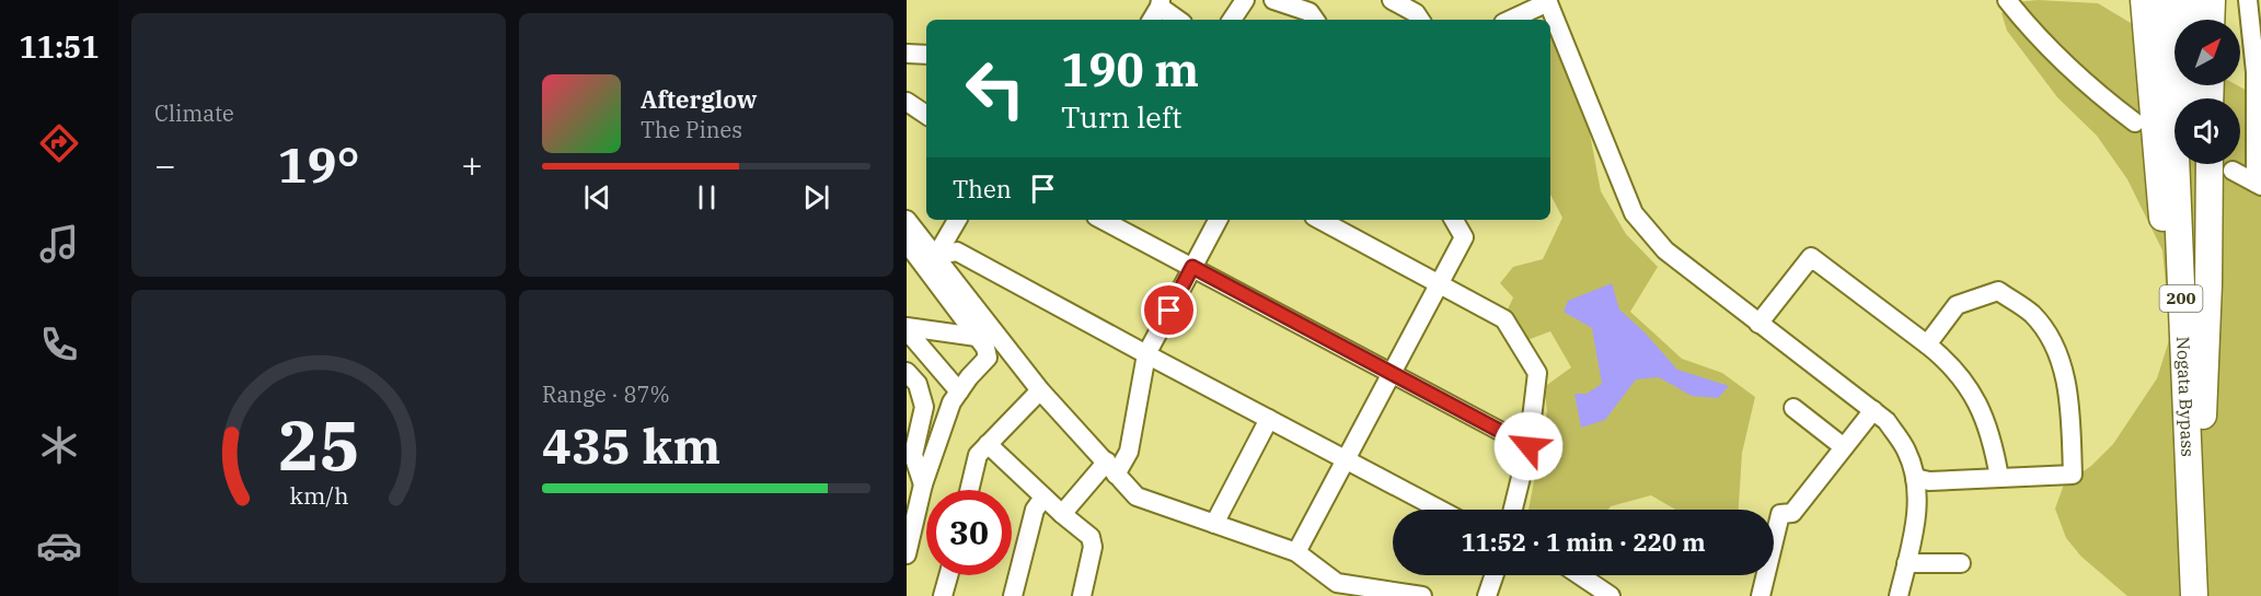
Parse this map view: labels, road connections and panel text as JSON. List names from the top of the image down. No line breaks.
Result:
{"streets":{"highway":["200","Nogata Bypass"]},"north":"top right","page":{"tabs":"11:51","tile":["Climate",["Range · 87%","435 km"]],"turn":["190 m","Turn left"],"song":["Afterglow","The Pines"],"heat":["−","19°","+"],"then":"Then","limit":"30","trip":"11:52 · 1 min · 220 m","gauge":["25","km/h"]}}
